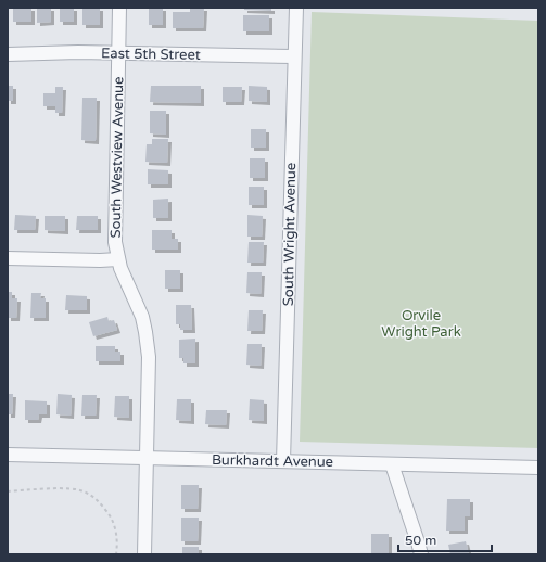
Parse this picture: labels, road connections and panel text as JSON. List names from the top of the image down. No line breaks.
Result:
{"streets":{"street":["East 5th Street","South Westview Avenue","South Wright Avenue","Burkhardt Avenue"]},"crossings":[["East 5th Street","South Westview Avenue"],["East 5th Street","South Wright Avenue"],["South Westview Avenue","Burkhardt Avenue"],["South Wright Avenue","Burkhardt Avenue"]],"parks":["Orvile Wright Park"],"scale_bar":"50 m"}
